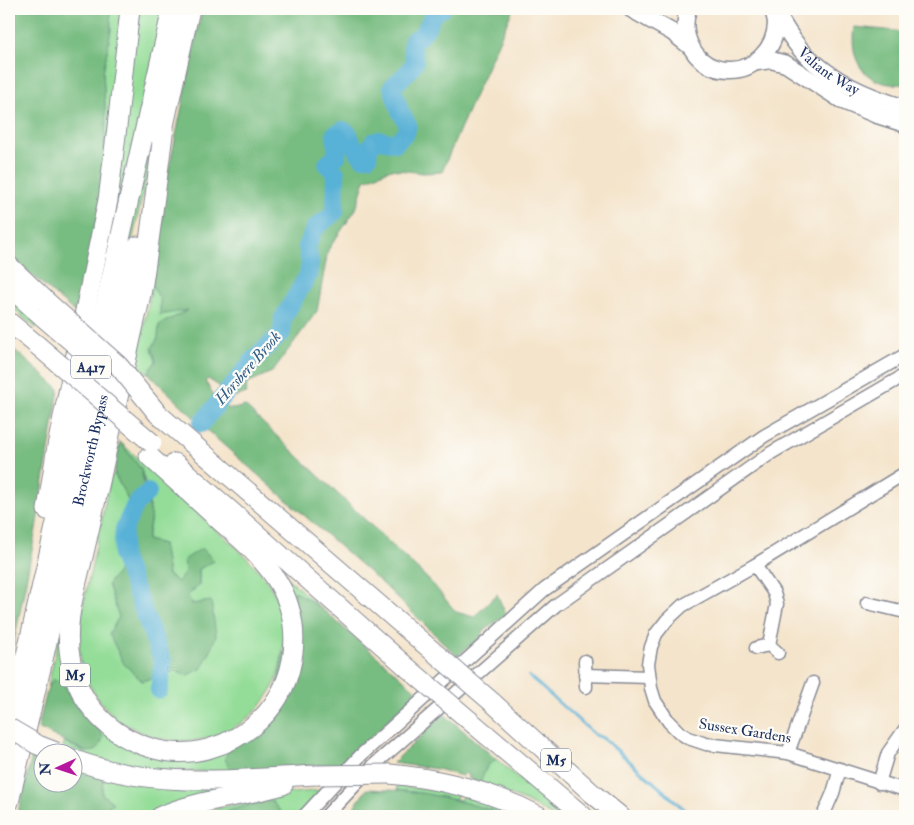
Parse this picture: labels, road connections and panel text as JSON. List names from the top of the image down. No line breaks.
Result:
{"streets":{"highway":["A417","Brockworth Bypass","M5"],"main road":["Valiant Way"],"street":["Sussex Gardens"]},"crossings":[["Brockworth Bypass","M5"]],"water":["Horsbere Brook"],"north":"left"}
